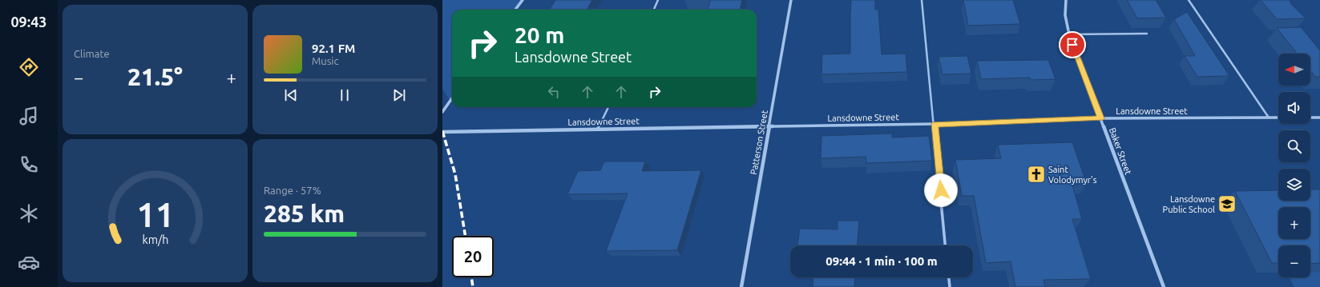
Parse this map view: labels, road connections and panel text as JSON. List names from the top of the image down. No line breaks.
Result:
{"streets":{"street":["Lansdowne Street","Patterson Street","Baker Street"]},"crossings":[["Lansdowne Street","Patterson Street"],["Lansdowne Street","Baker Street"]],"places":{"church":["Saint Volodymyr's"],"school or university":["Lansdowne Public School"]},"north":"left","page":{"tabs":"09:43","tile":["Climate",["Range · 57%","285 km"]],"turn":["20 m","Lansdowne Street"],"song":["92.1 FM","Music"],"map_buttons":["+","−"],"heat":["−","21.5°","+"],"limit":"20","trip":"09:44 · 1 min · 100 m","gauge":["11","km/h"]}}
